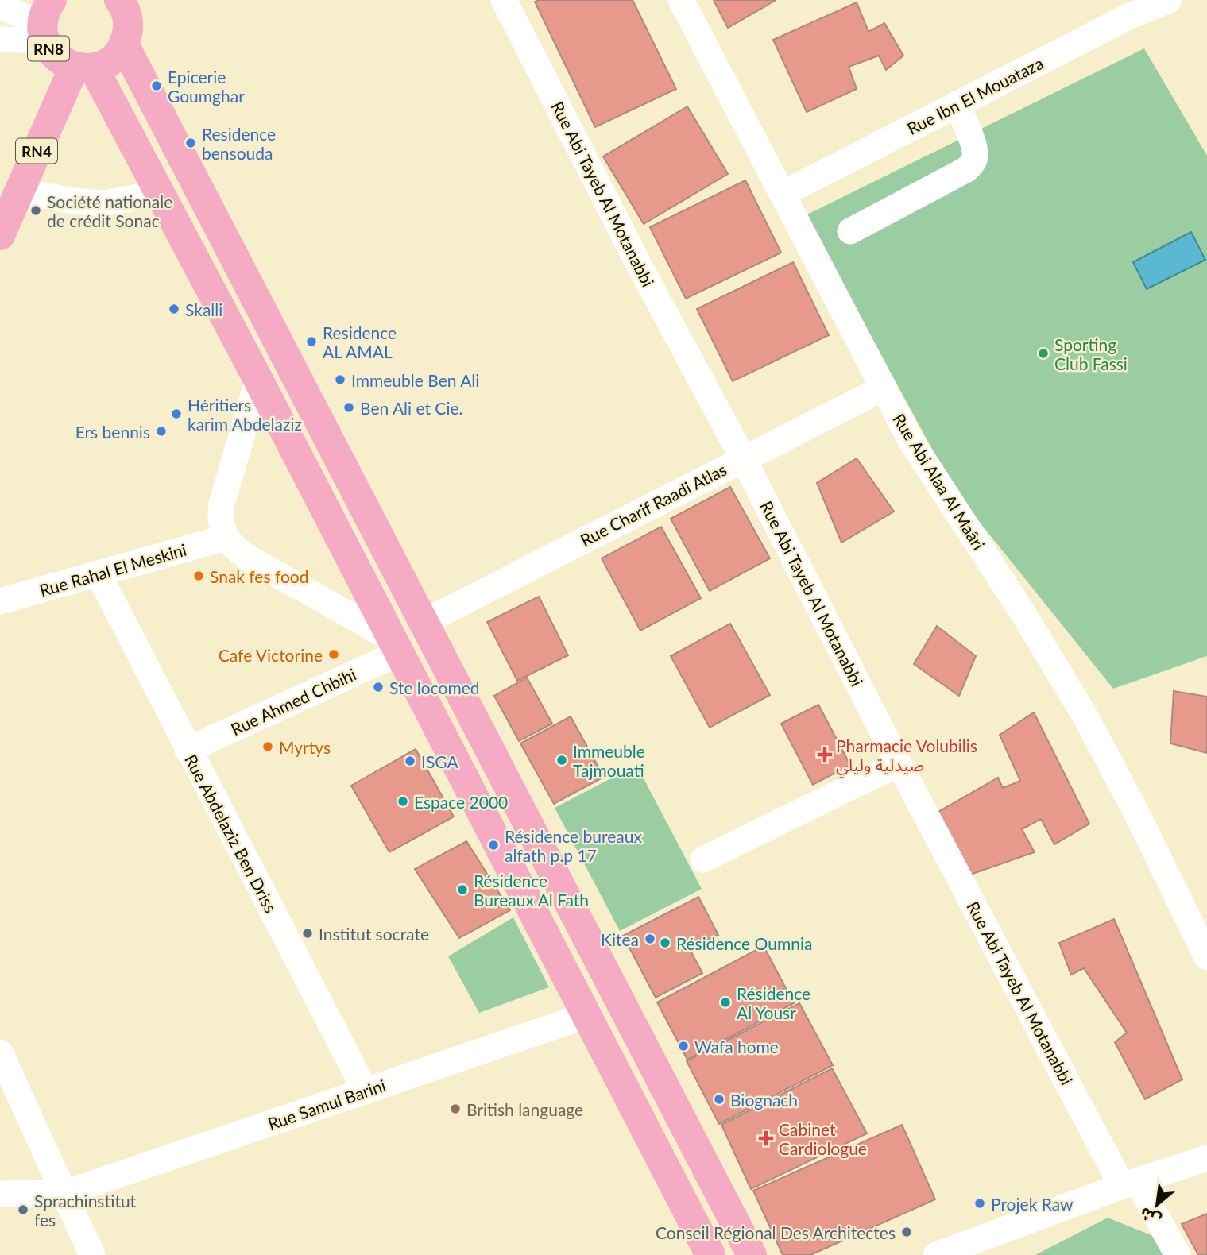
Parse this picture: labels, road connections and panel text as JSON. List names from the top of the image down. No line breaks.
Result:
{"streets":{"main road":["RN8","RN4"],"street":["Rue Ibn El Mouataza","Rue Abi Tayeb Al Motanabbi","Rue Abi Alaa Al Maâri","Rue Charif Raadi Atlas","Rue Rahal El Meskini","Rue Ahmed Chbihi","Rue Abdelaziz Ben Driss","Rue Samul Barini"]},"crossings":[["RN8","RN4"],["Rue Ibn El Mouataza","Rue Abi Alaa Al Maâri"],["Rue Abi Tayeb Al Motanabbi","Rue Charif Raadi Atlas"],["Rue Abi Alaa Al Maâri","Rue Charif Raadi Atlas"],["Rue Rahal El Meskini","Rue Abdelaziz Ben Driss"],["Rue Ahmed Chbihi","Rue Abdelaziz Ben Driss"],["Rue Abdelaziz Ben Driss","Rue Samul Barini"]],"places":{"other":["Epicerie Goumghar","Residence bensouda","Société nationale de crédit Sonac","Skalli","Residence AL AMAL","Sporting Club Fassi","Immeuble Ben Ali","Ben Ali et Cie.","Héritiers karim Abdelaziz","Ers bennis","Snak fes food","Cafe Victorine","Ste locomed","Myrtys","Immeuble Tajmouati","ISGA","Espace 2000","Résidence bureaux alfath p.p 17","Résidence Bureaux Al Fath","Institut socrate","Kitea","Résidence Oumnia","Résidence Al Yousr","Wafa home","Biognach","British language","Projek Raw","Sprachinstitut fes","Conseil Régional Des Architectes"],"health":["Pharmacie Volubilis صيدلية وليلي","Cabinet Cardiologue"]},"north":"bottom left"}
